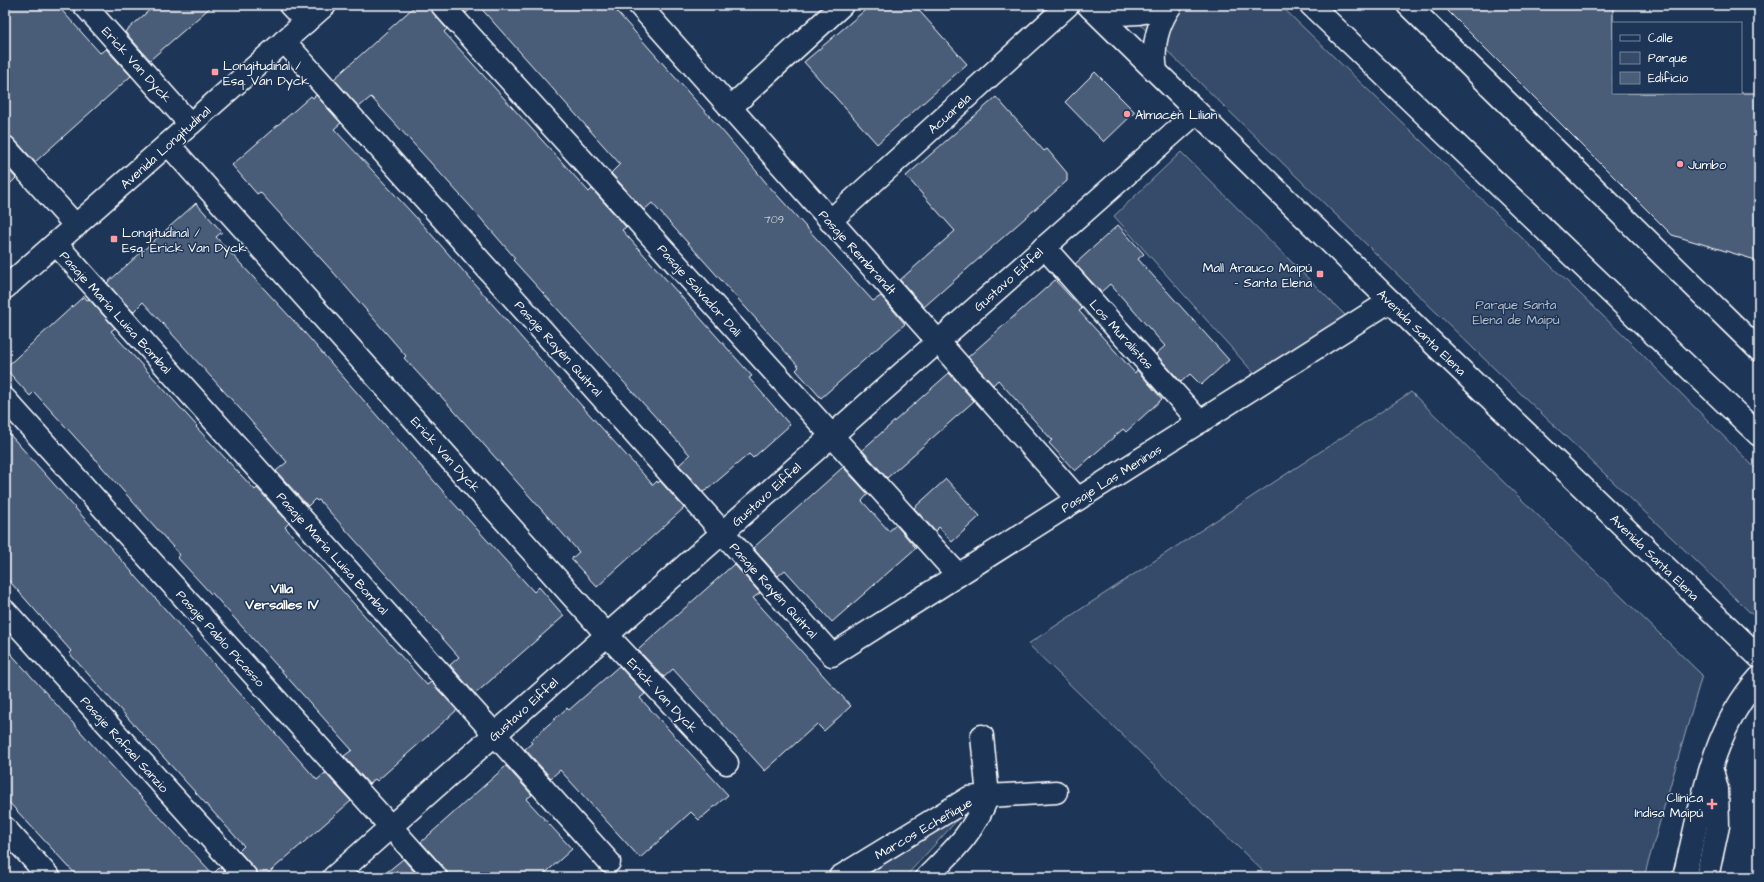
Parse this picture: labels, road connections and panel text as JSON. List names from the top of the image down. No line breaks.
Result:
{"streets":{"street":["Erick Van Dyck","Acuarela","Avenida Longitudinal","Pasaje Rembrandt","Gustavo Eiffel","Pasaje Salvador Dali","Pasaje María Luisa Bombal","Avenida Santa Elena","Los Muralistas","Pasaje Rayén Quitral","Pasaje Las Meninas","Pasaje Pablo Picasso","Pasaje Rafael Sanzio","Marcos Echeñique"]},"crossings":[["Erick Van Dyck","Avenida Longitudinal"],["Erick Van Dyck","Gustavo Eiffel"],["Acuarela","Pasaje Rembrandt"],["Avenida Longitudinal","Pasaje María Luisa Bombal"],["Avenida Longitudinal","Pasaje Rayén Quitral"],["Pasaje Rembrandt","Gustavo Eiffel"],["Pasaje Rembrandt","Pasaje Las Meninas"],["Gustavo Eiffel","Pasaje Salvador Dali"],["Gustavo Eiffel","Pasaje María Luisa Bombal"],["Gustavo Eiffel","Avenida Santa Elena"],["Gustavo Eiffel","Los Muralistas"],["Gustavo Eiffel","Pasaje Rayén Quitral"],["Gustavo Eiffel","Pasaje Pablo Picasso"],["Pasaje Salvador Dali","Pasaje Las Meninas"],["Avenida Santa Elena","Pasaje Las Meninas"],["Los Muralistas","Pasaje Las Meninas"],["Pasaje Rayén Quitral","Pasaje Las Meninas"]],"districts":["Villa Versalles IV"],"parks":["Parque Santa Elena de Maipú"],"places":{"transit":["Longitudinal / Esq. Van Dyck","Longitudinal / Esq. Erick Van Dyck","Mall Arauco Maipú - Santa Elena"],"other":["Almacén Lilian","Jumbo"],"health":["Clínica Indisa Maipú"]},"house_numbers":["709"],"legend":["Calle","Parque","Edificio"]}
